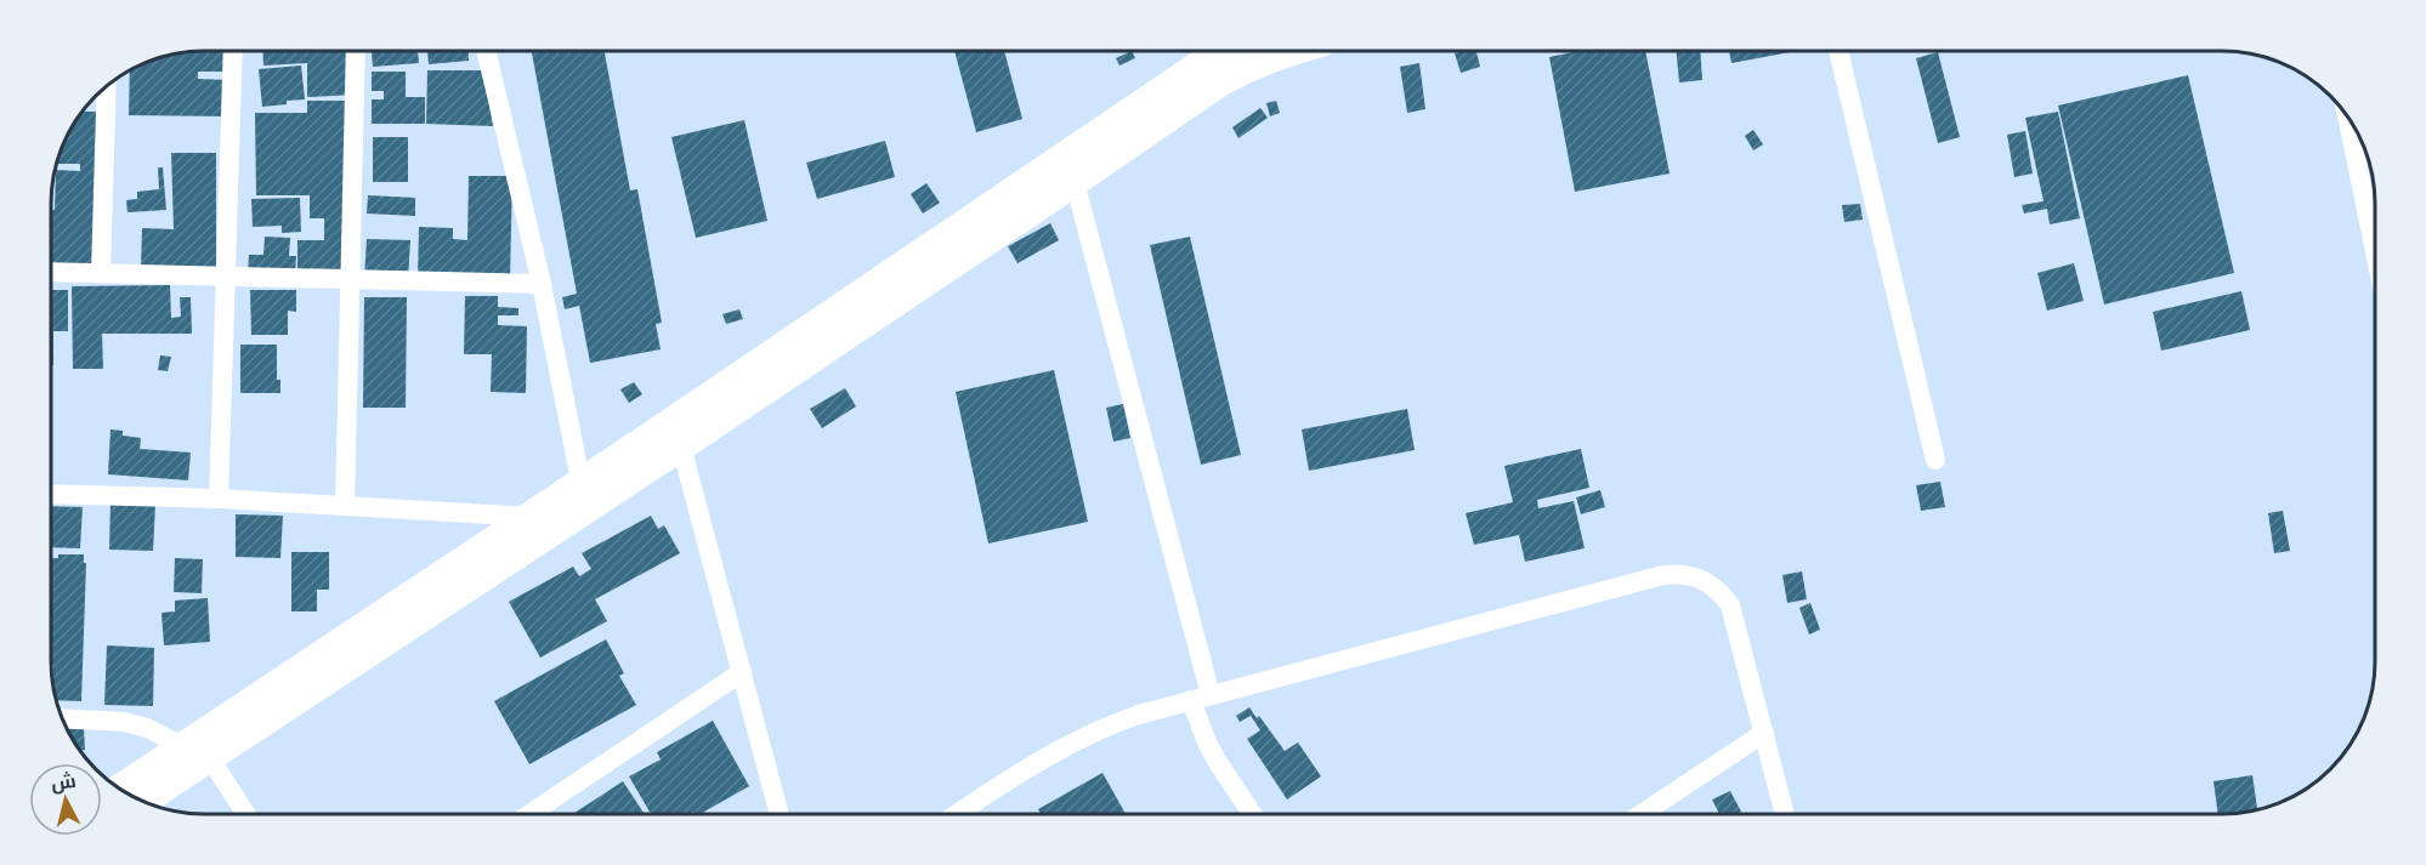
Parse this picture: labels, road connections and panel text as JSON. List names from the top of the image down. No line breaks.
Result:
{"north":"top"}
